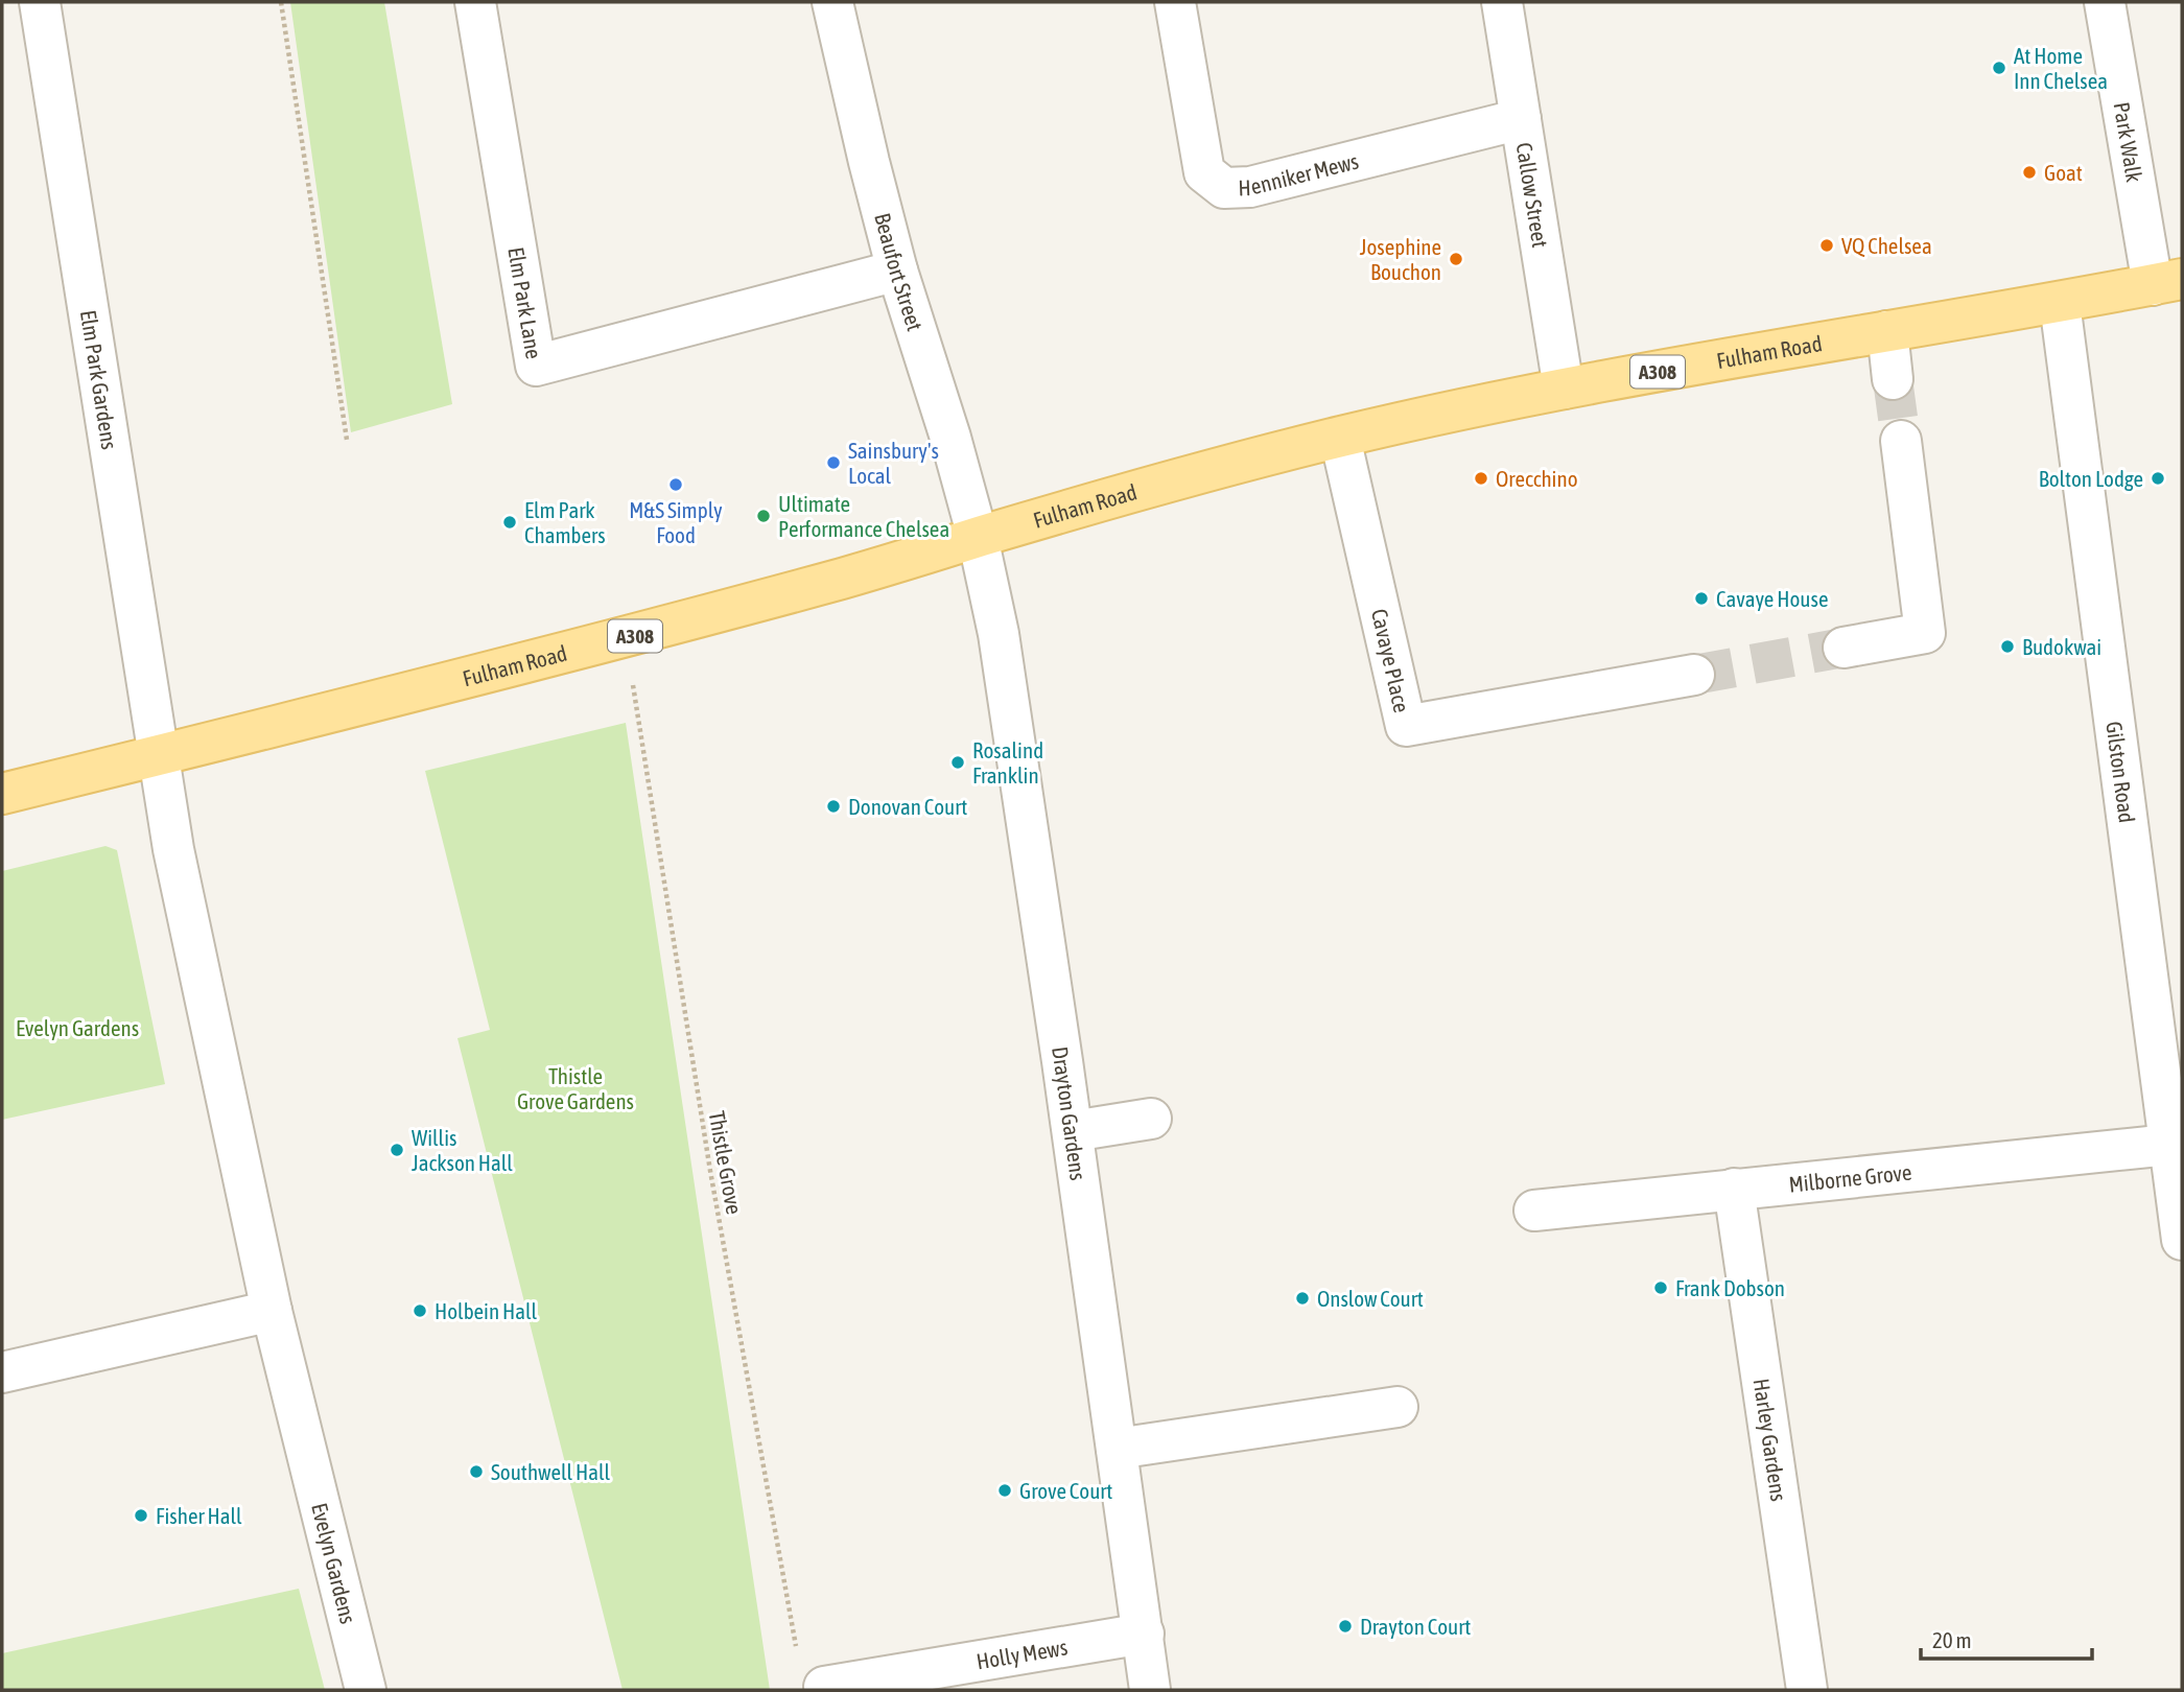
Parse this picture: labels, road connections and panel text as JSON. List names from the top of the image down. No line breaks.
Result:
{"streets":{"main road":["Fulham Road","A308"],"street":["Park Walk","Henniker Mews","Callow Street","Beaufort Street","Elm Park Lane","Elm Park Gardens","Cavaye Place","Gilston Road","Drayton Gardens","Milborne Grove","Harley Gardens","Evelyn Gardens","Holly Mews"],"path":["Thistle Grove"]},"crossings":[["Park Walk","Fulham Road"],["Henniker Mews","Callow Street"],["Callow Street","Fulham Road"],["Beaufort Street","Elm Park Lane"],["Beaufort Street","Fulham Road"],["Beaufort Street","Drayton Gardens"],["Fulham Road","Elm Park Gardens"],["Fulham Road","Cavaye Place"],["Fulham Road","Gilston Road"],["Fulham Road","Drayton Gardens"],["Fulham Road","Thistle Grove"],["Fulham Road","Evelyn Gardens"],["Elm Park Gardens","Evelyn Gardens"],["Gilston Road","Milborne Grove"],["Drayton Gardens","Holly Mews"],["Milborne Grove","Harley Gardens"]],"parks":["Evelyn Gardens","Thistle Grove Gardens"],"places":["At Home Inn Chelsea","Goat","VQ Chelsea","Josephine Bouchon","Sainsbury's Local","Orecchino","Bolton Lodge","M&S Simply Food","Ultimate Performance Chelsea","Elm Park Chambers","Cavaye House","Budokwai","Rosalind Franklin","Donovan Court","Willis Jackson Hall","Frank Dobson","Onslow Court","Holbein Hall","Southwell Hall","Grove Court","Fisher Hall","Drayton Court"],"scale_bar":"20 m"}
